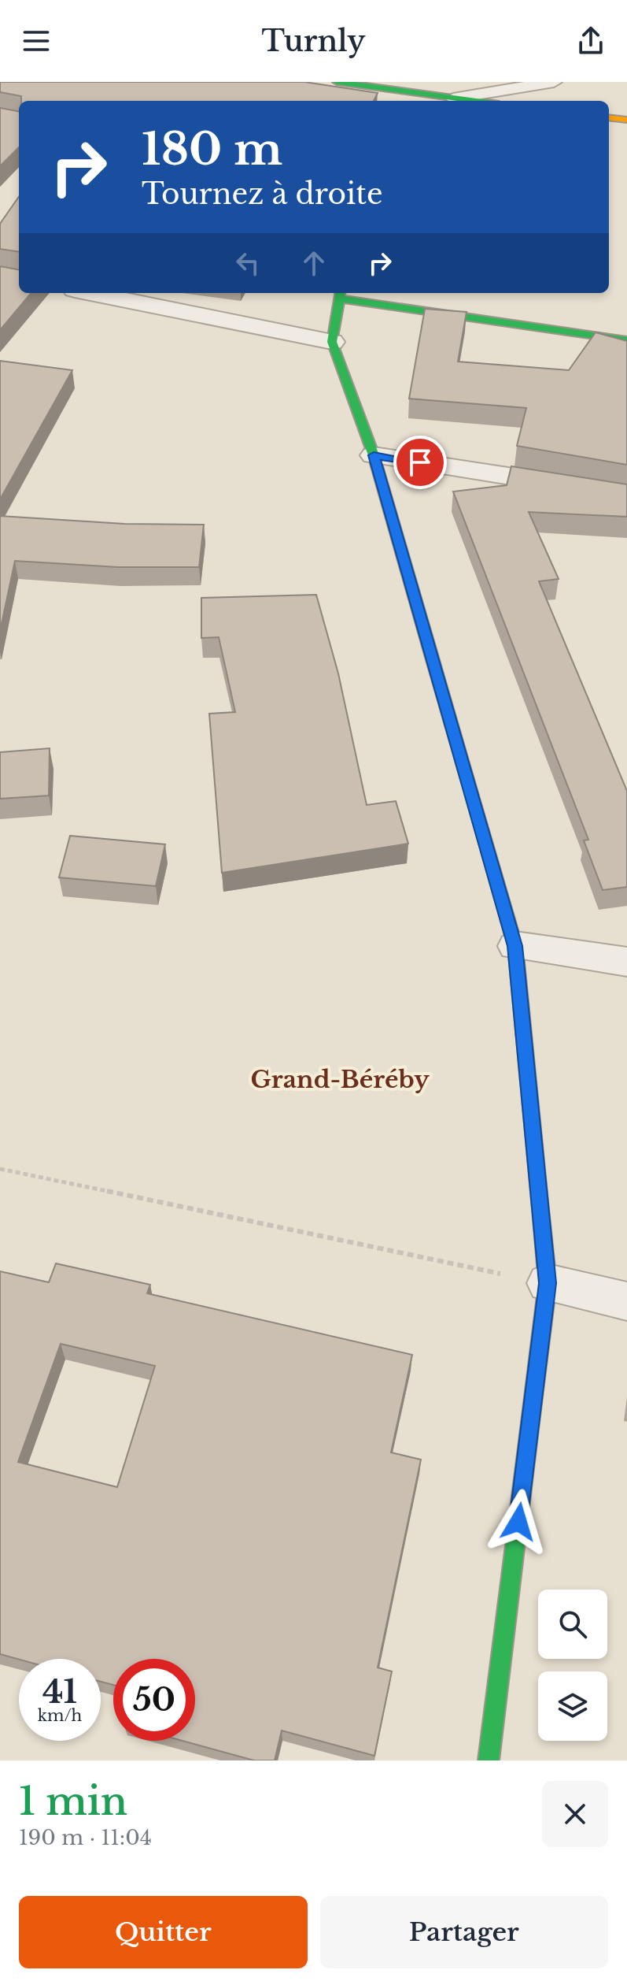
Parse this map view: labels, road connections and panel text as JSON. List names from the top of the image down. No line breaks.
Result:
{"districts":["Grand-Béréby"],"page":{"header":"Turnly","turn":["180 m","Tournez à droite"],"speed":"41 km/h","limit":"50","heading":["1 min","190 m · 11:04"],"buttons":["Quitter","Partager"]}}
